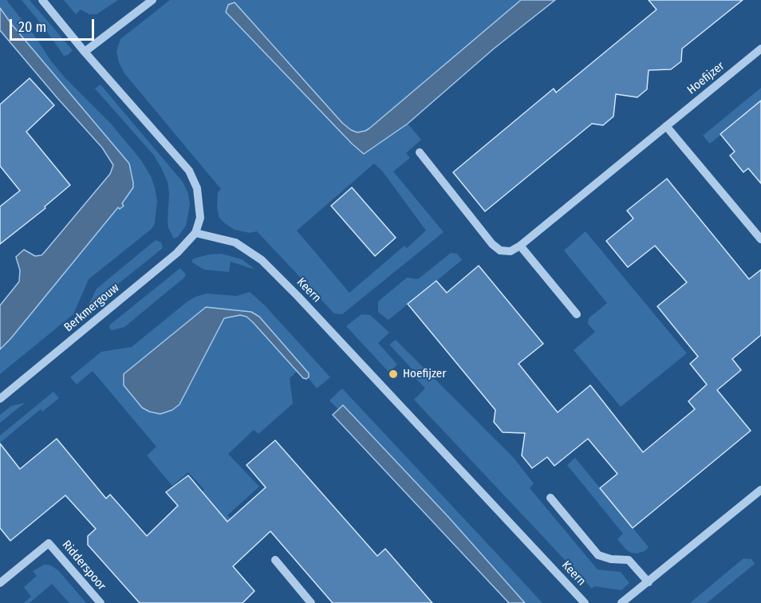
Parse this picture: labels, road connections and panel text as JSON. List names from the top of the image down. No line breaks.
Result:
{"streets":{"street":["Hoefijzer","Keern","Berkmergouw","Ridderspoor"]},"crossings":[["Keern","Berkmergouw"]],"places":["Hoefijzer"],"scale_bar":"20 m"}
